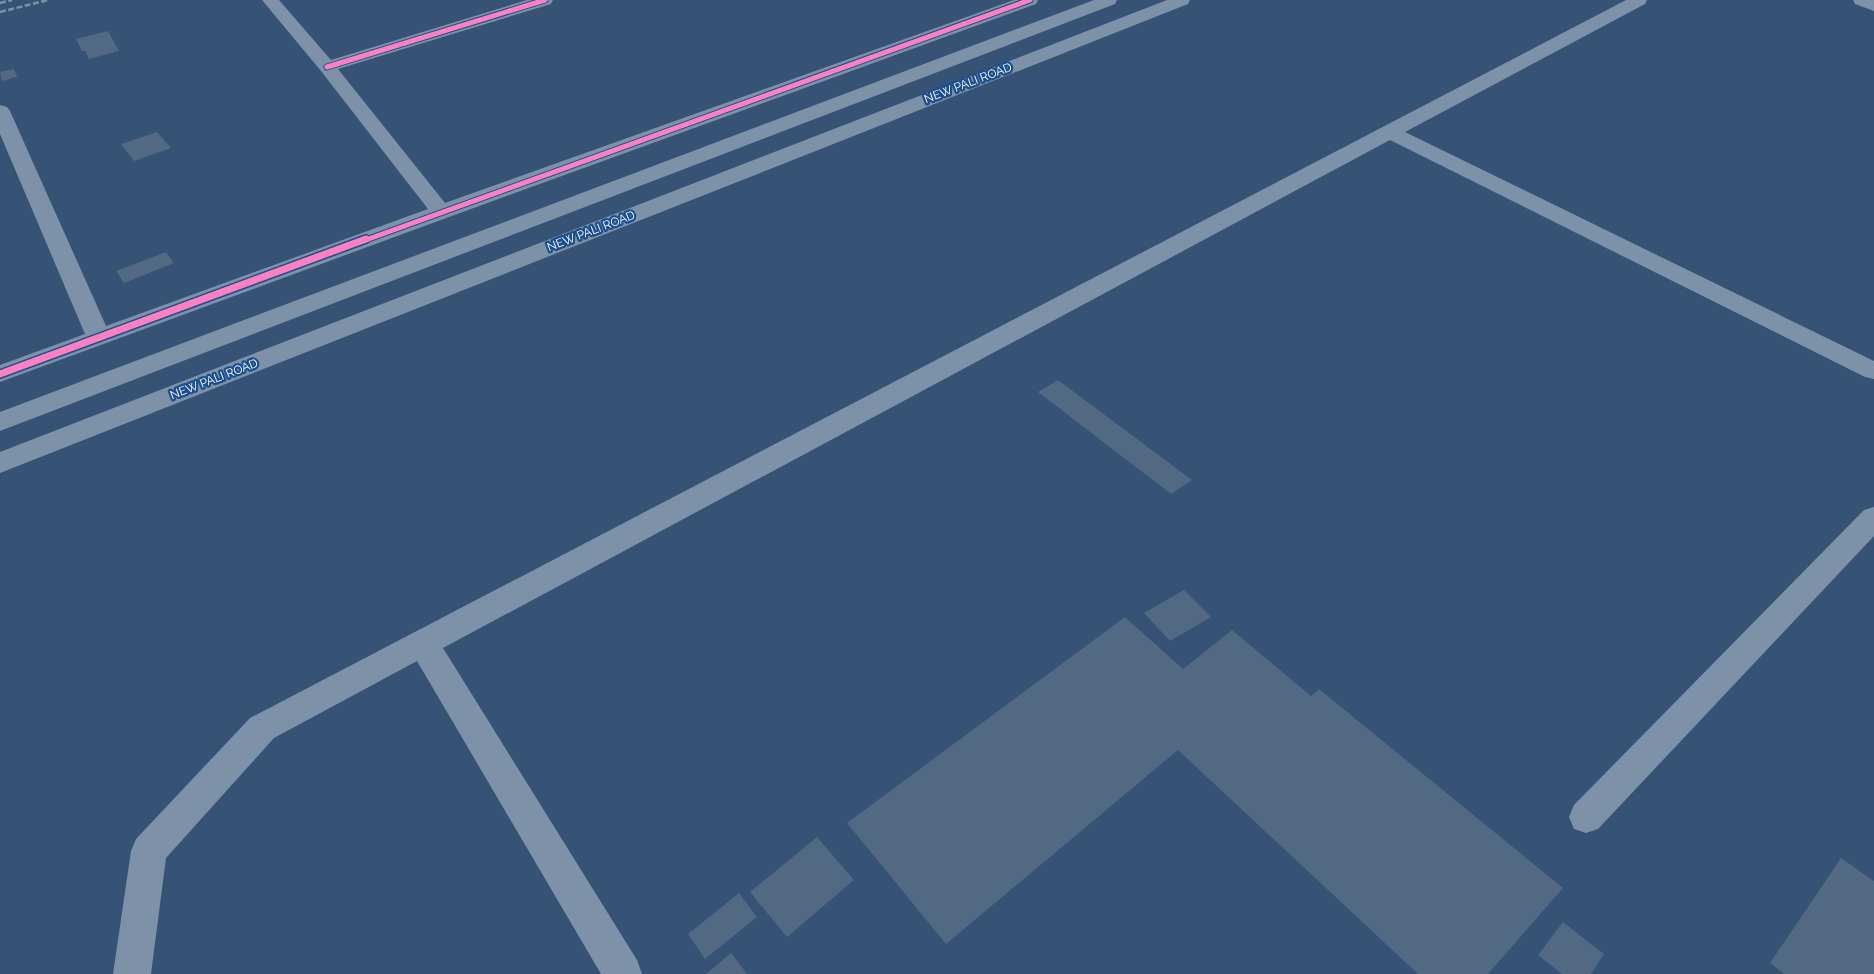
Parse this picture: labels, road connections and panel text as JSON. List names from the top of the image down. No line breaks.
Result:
{"streets":{"highway":["NEW PALI ROAD"]}}
